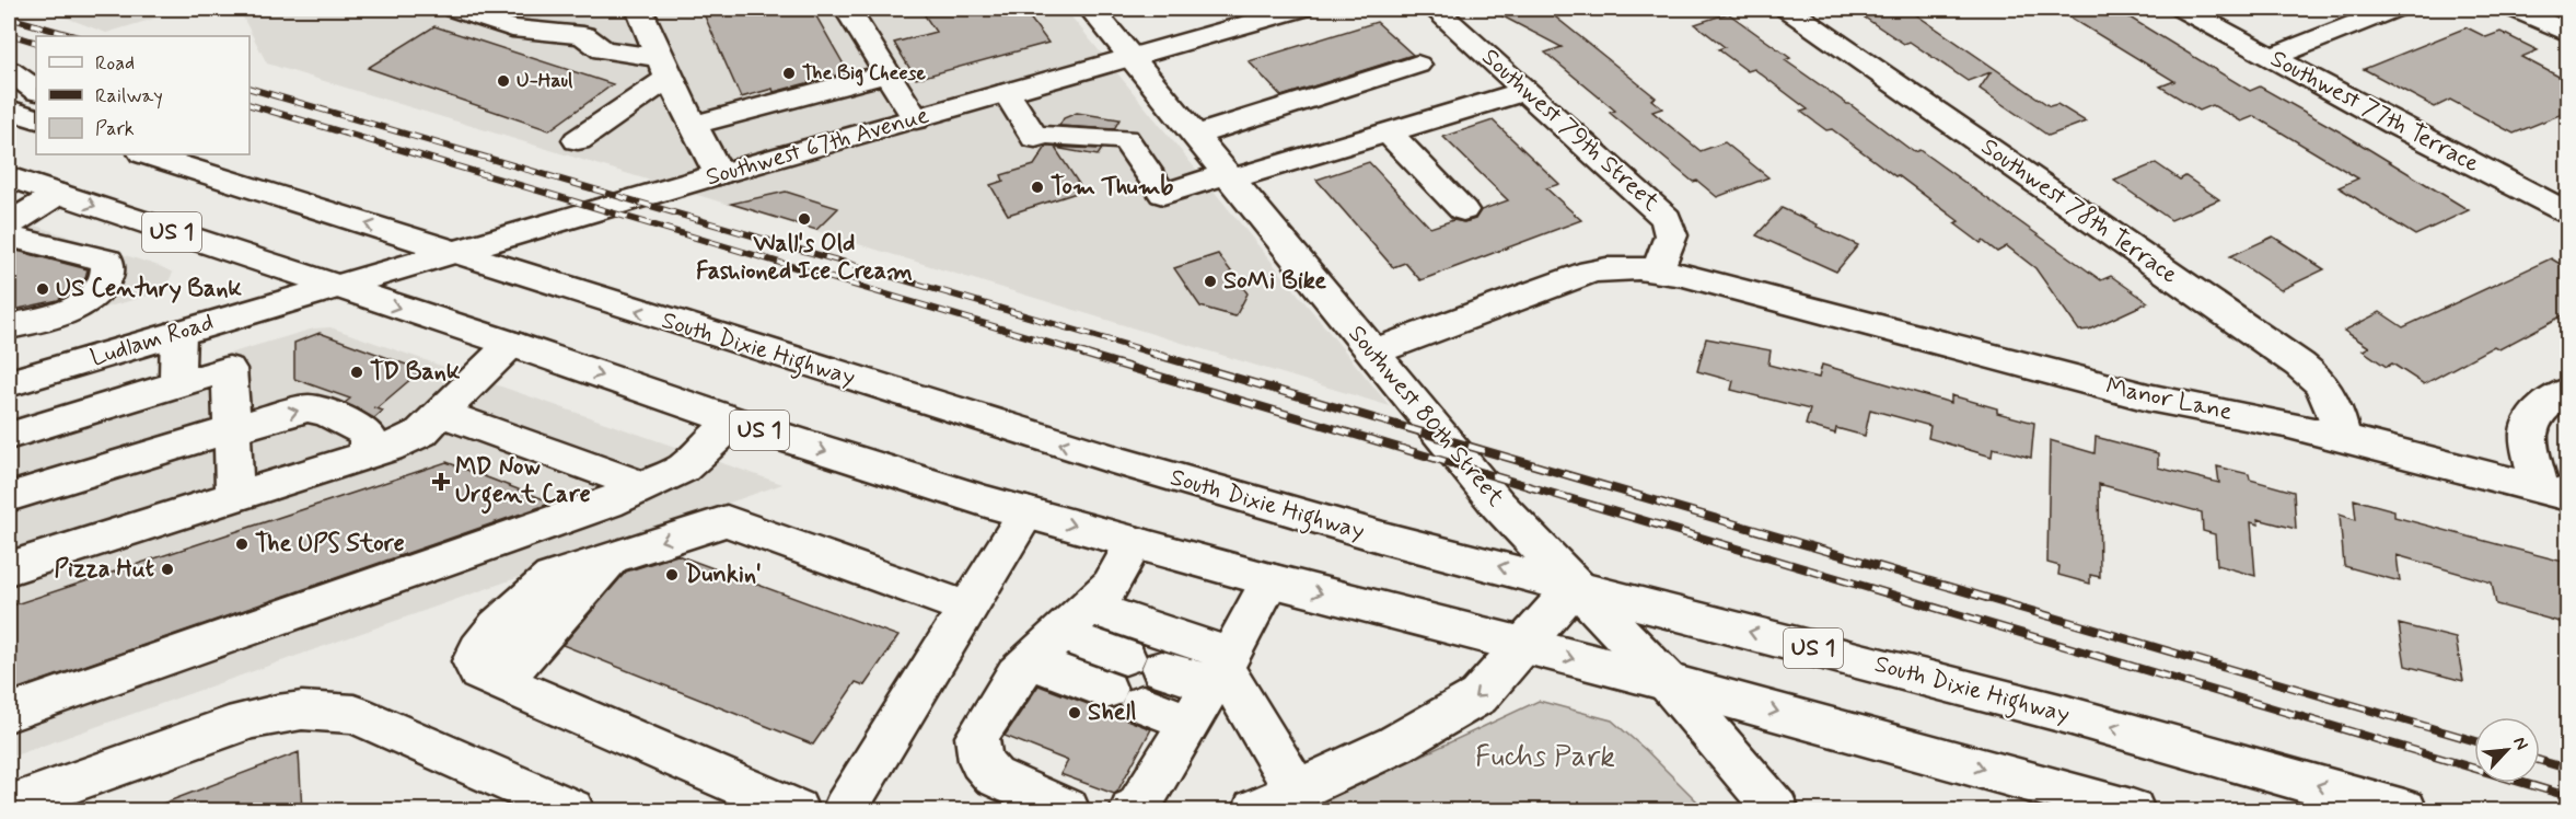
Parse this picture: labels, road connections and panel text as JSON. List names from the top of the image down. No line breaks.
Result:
{"streets":{"main road":["Southwest 77th Terrace","Southwest 79th Street","Southwest 67th Avenue","Southwest 78th Terrace","US 1","Ludlam Road","South Dixie Highway","Manor Lane","Southwest 80th Street"]},"crossings":[["Southwest 79th Street","Manor Lane"],["Southwest 67th Avenue","US 1"],["Southwest 67th Avenue","Ludlam Road"],["Southwest 67th Avenue","South Dixie Highway"],["Southwest 67th Avenue","Southwest 80th Street"],["Southwest 78th Terrace","Manor Lane"],["US 1","Ludlam Road"],["US 1","Southwest 80th Street"],["South Dixie Highway","Southwest 80th Street"]],"parks":["Fuchs Park"],"places":{"other":["The Big Cheese","U-Haul","Tom Thumb","Wall's Old Fashioned Ice Cream","SoMi Bike","US Century Bank","TD Bank","The UPS Store","Pizza Hut","Dunkin'","Shell"],"health":["MD Now Urgent Care"]},"legend":["Road","Railway","Park"],"north":"top right"}
